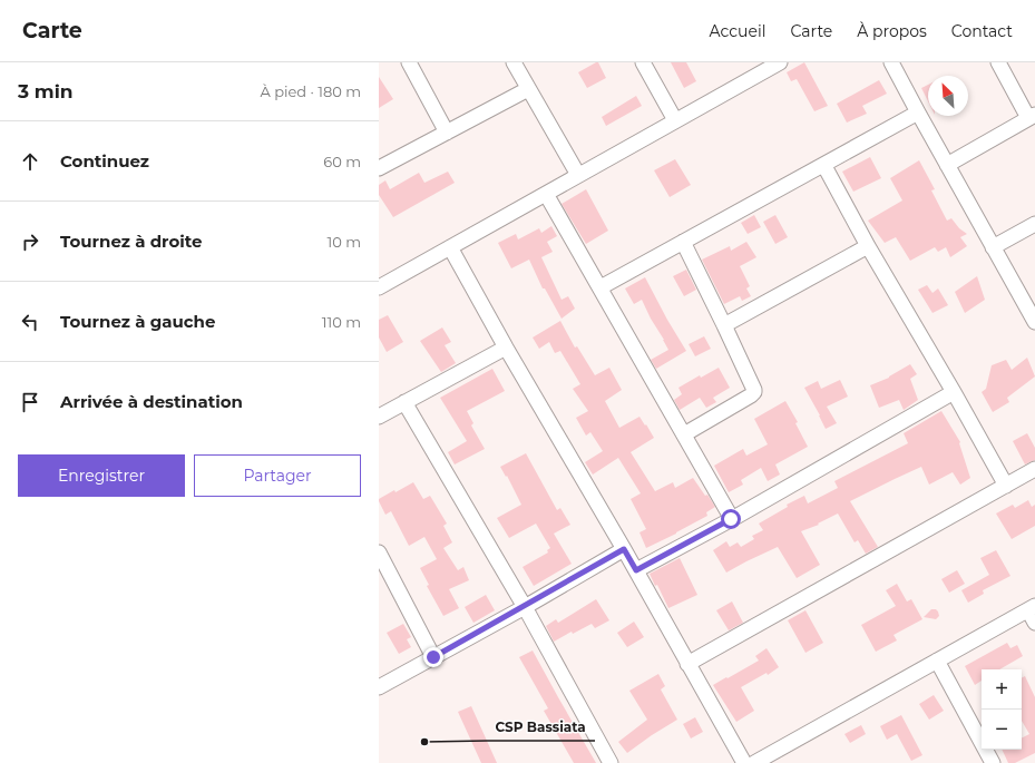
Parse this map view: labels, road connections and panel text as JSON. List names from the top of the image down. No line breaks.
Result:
{"places":["CSP Bassiata"],"north":"top left","page":{"header":"Carte","nav":["Accueil","Carte","À propos","Contact"],"heading":["3 min","À pied · 180 m"],"list":[["Continuez","60 m"],["Tournez à droite","10 m"],["Tournez à gauche","110 m"],"Arrivée à destination"],"buttons":["Enregistrer","Partager"],"map_buttons":["+","−"]}}
